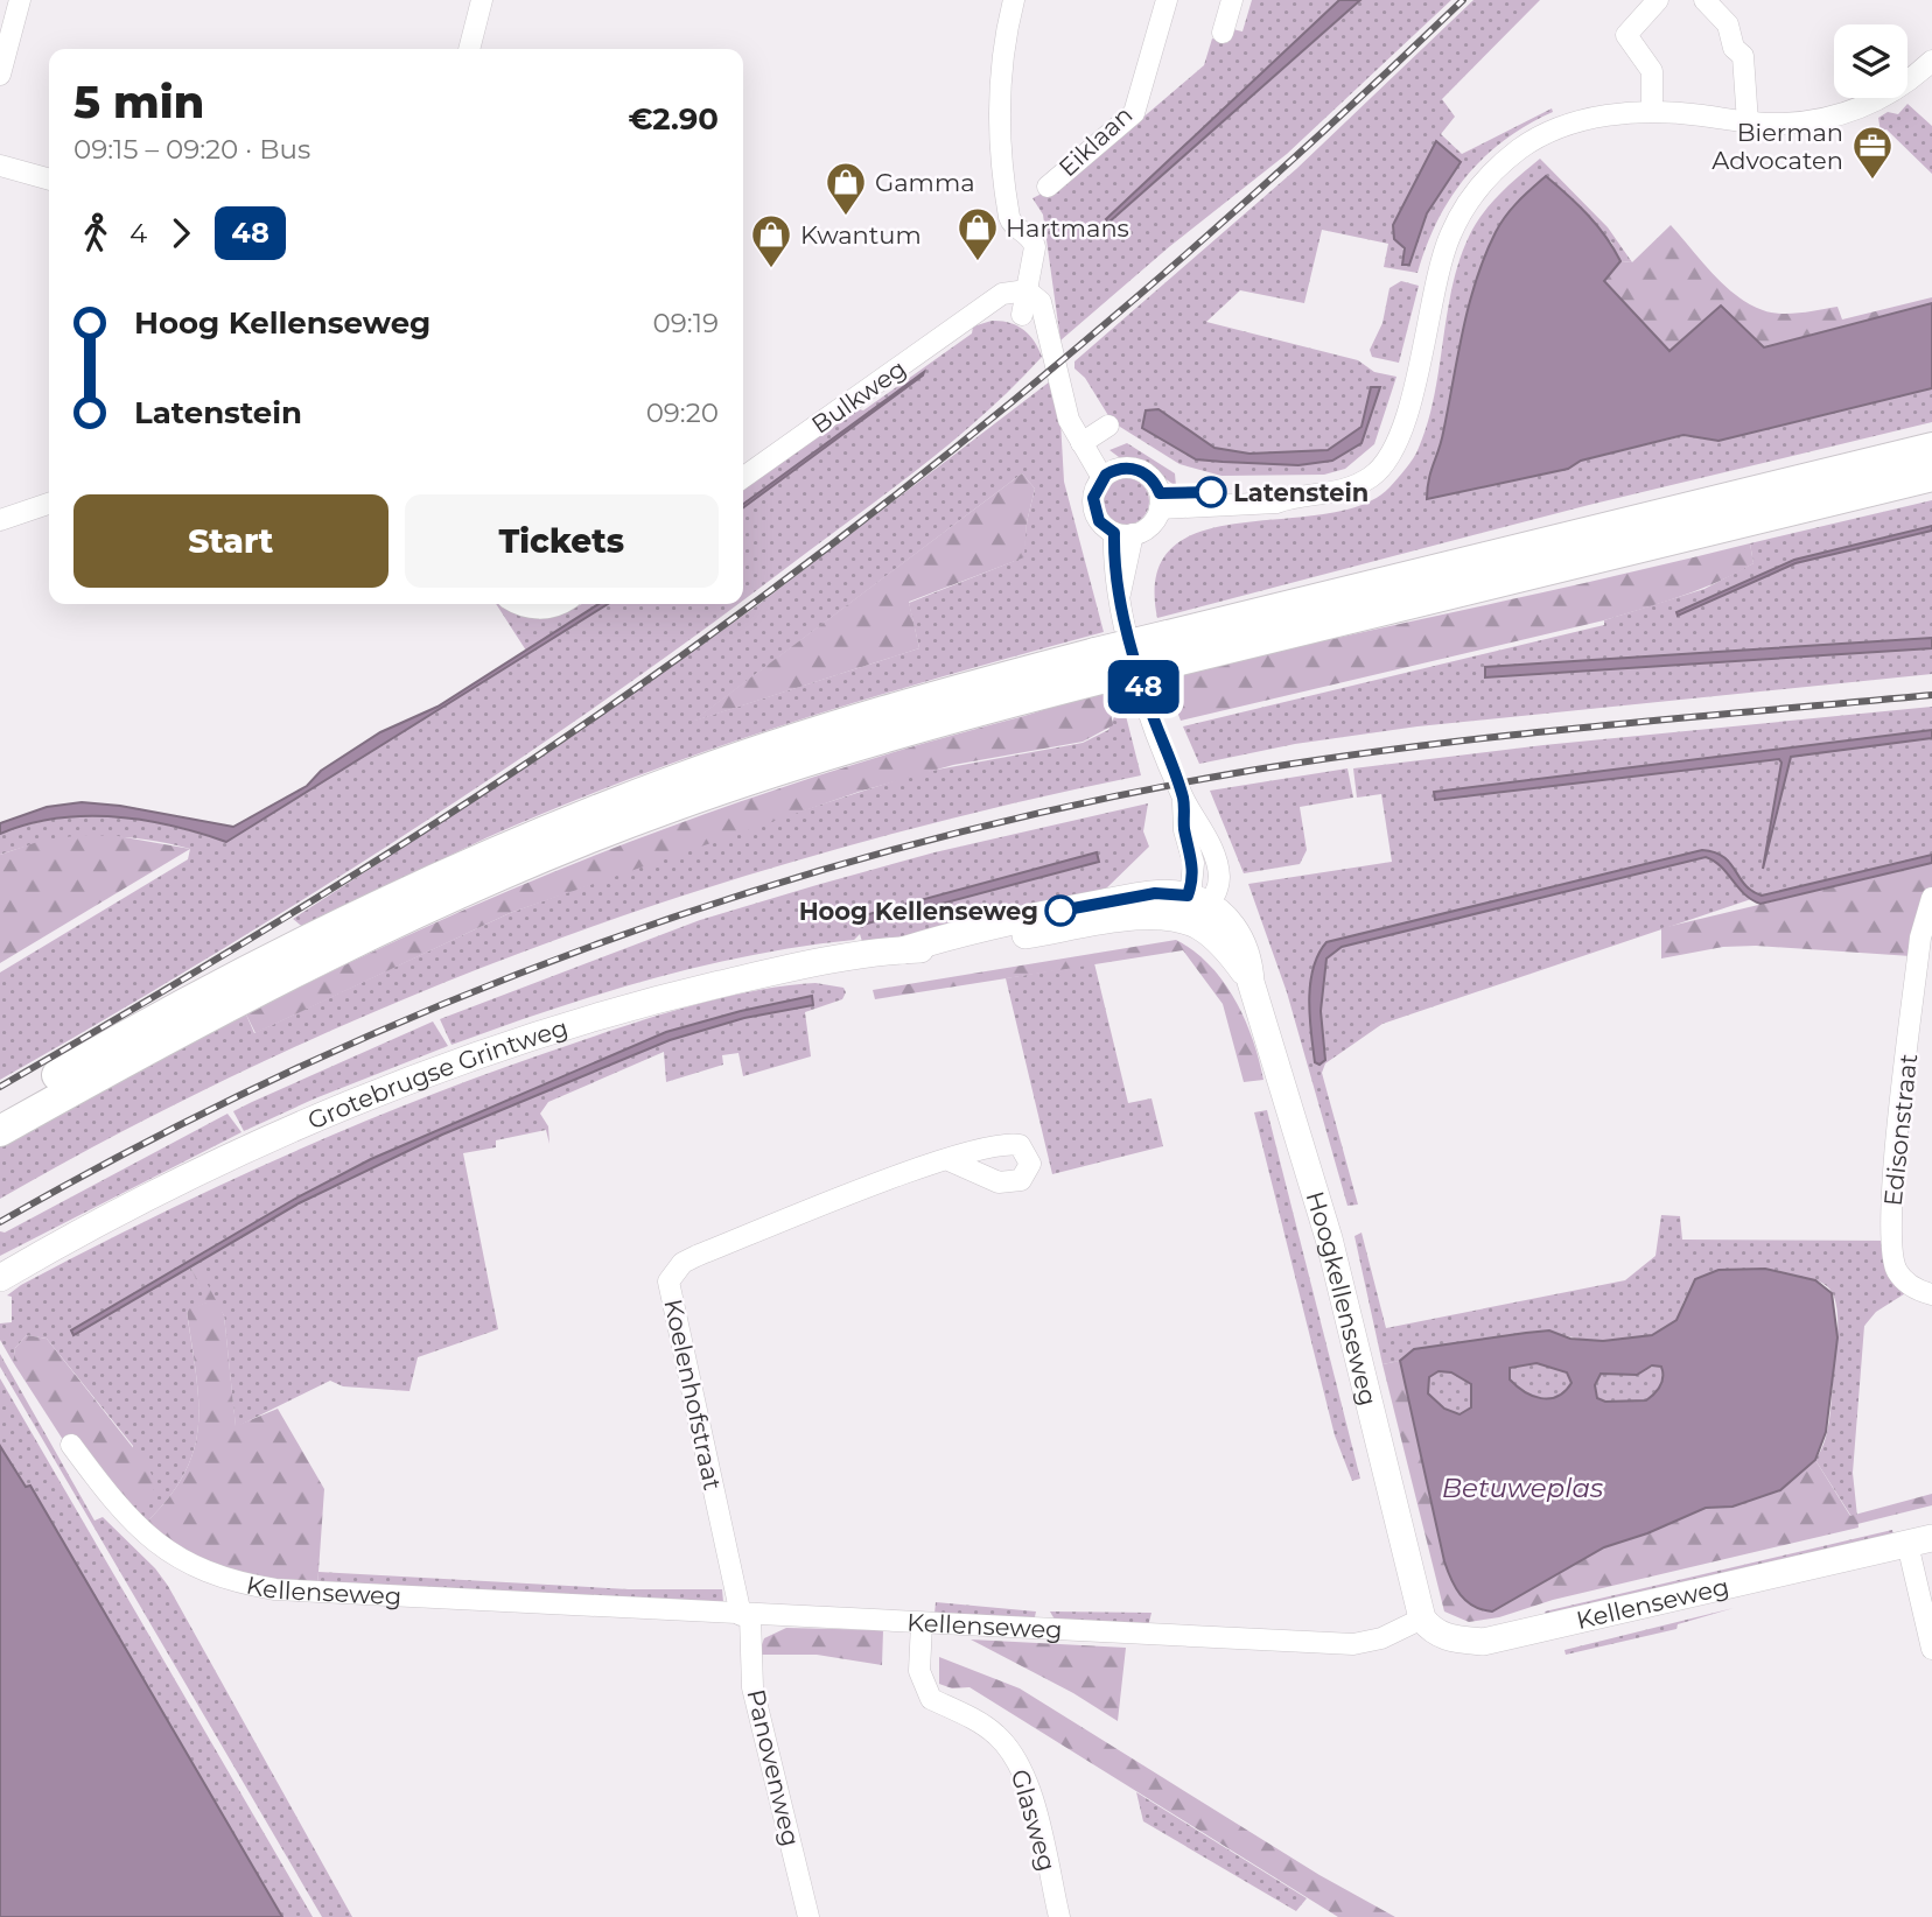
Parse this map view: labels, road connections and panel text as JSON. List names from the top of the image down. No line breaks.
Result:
{"streets":{"main road":["Grotebrugse Grintweg","Hoogkellenseweg","Kellenseweg"],"street":["Eiklaan","Bulkweg","Edisonstraat","Koelenhofstraat","Panovenweg","Glasweg"]},"crossings":[["Grotebrugse Grintweg","Hoogkellenseweg"],["Hoogkellenseweg","Kellenseweg"],["Koelenhofstraat","Kellenseweg"],["Koelenhofstraat","Panovenweg"],["Kellenseweg","Panovenweg"],["Kellenseweg","Glasweg"]],"water":["Betuweplas"],"places":{"office":["Bierman Advocaten"],"shop":["Gamma","Hartmans","Kwantum"],"other":["Latenstein","Hoog Kellenseweg"]},"lines":["bus line 48"],"page":{"on_map":"48","heading":["5 min","09:15 – 09:20 · Bus","€2.90"],"legs":["4","48"],"list":[{"name":"Hoog Kellenseweg","value":"09:19"},{"name":"Latenstein","value":"09:20"}],"buttons":["Start","Tickets"]}}
